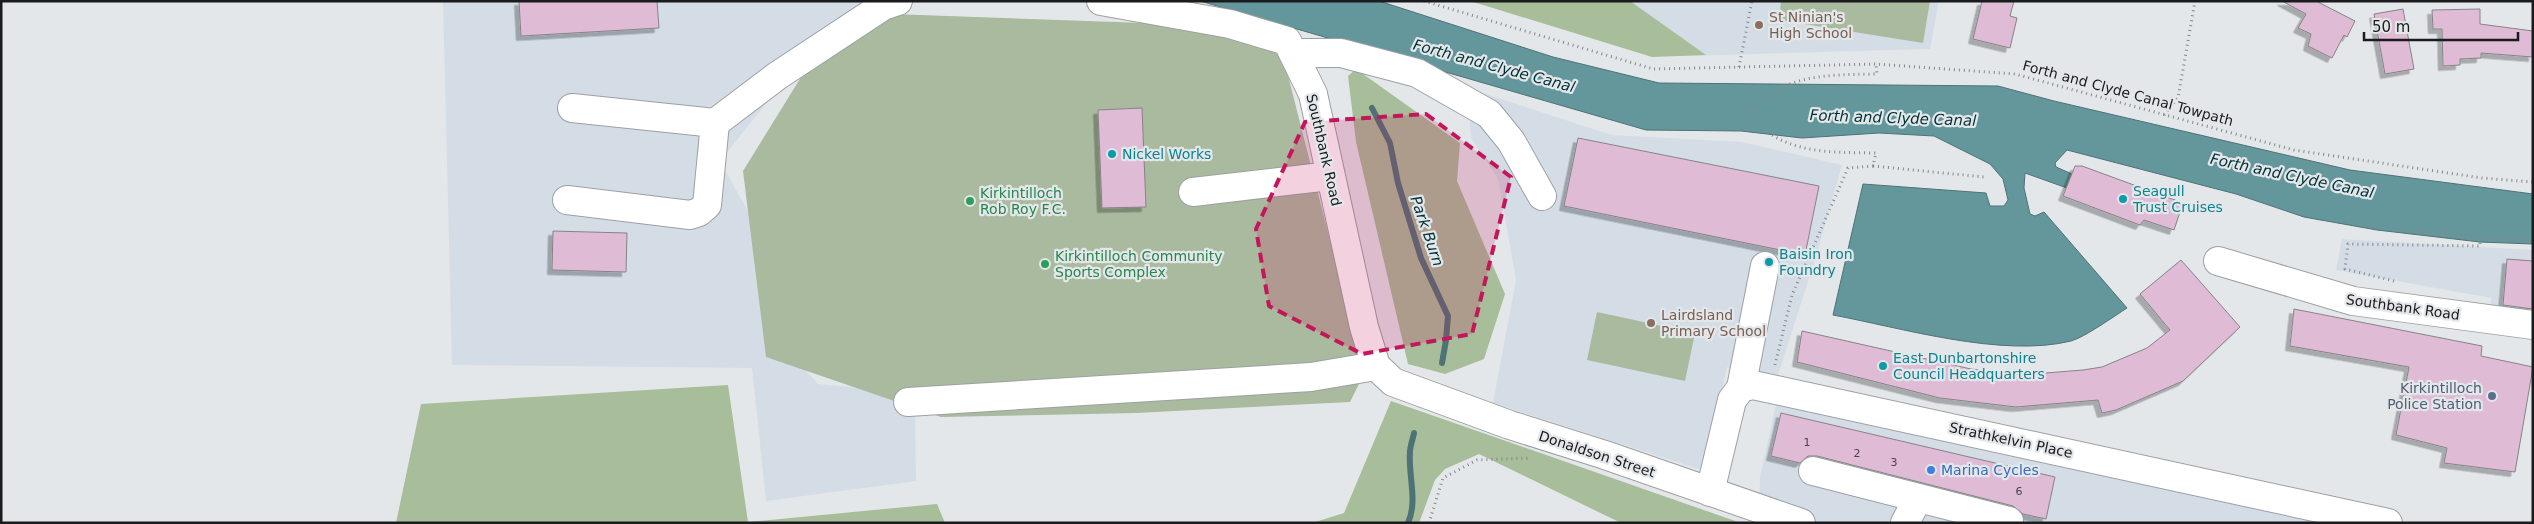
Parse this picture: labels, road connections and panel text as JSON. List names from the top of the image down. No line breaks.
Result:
{"streets":{"street":["Southbank Road","Strathkelvin Place","Donaldson Street"],"path":["Forth and Clyde Canal Towpath"]},"crossings":[["Southbank Road","Donaldson Street"]],"water":["Forth and Clyde Canal","Park Burn"],"places":["St Ninian's High School","Nickel Works","Seagull Trust Cruises","Kirkintilloch Rob Roy F.C.","Baisin Iron Foundry","Kirkintilloch Community Sports Complex","Lairdsland Primary School","East Dunbartonshire Council Headquarters","Kirkintilloch Police Station","Marina Cycles"],"house_numbers":["1","2","3","6"],"scale_bar":"50 m"}
